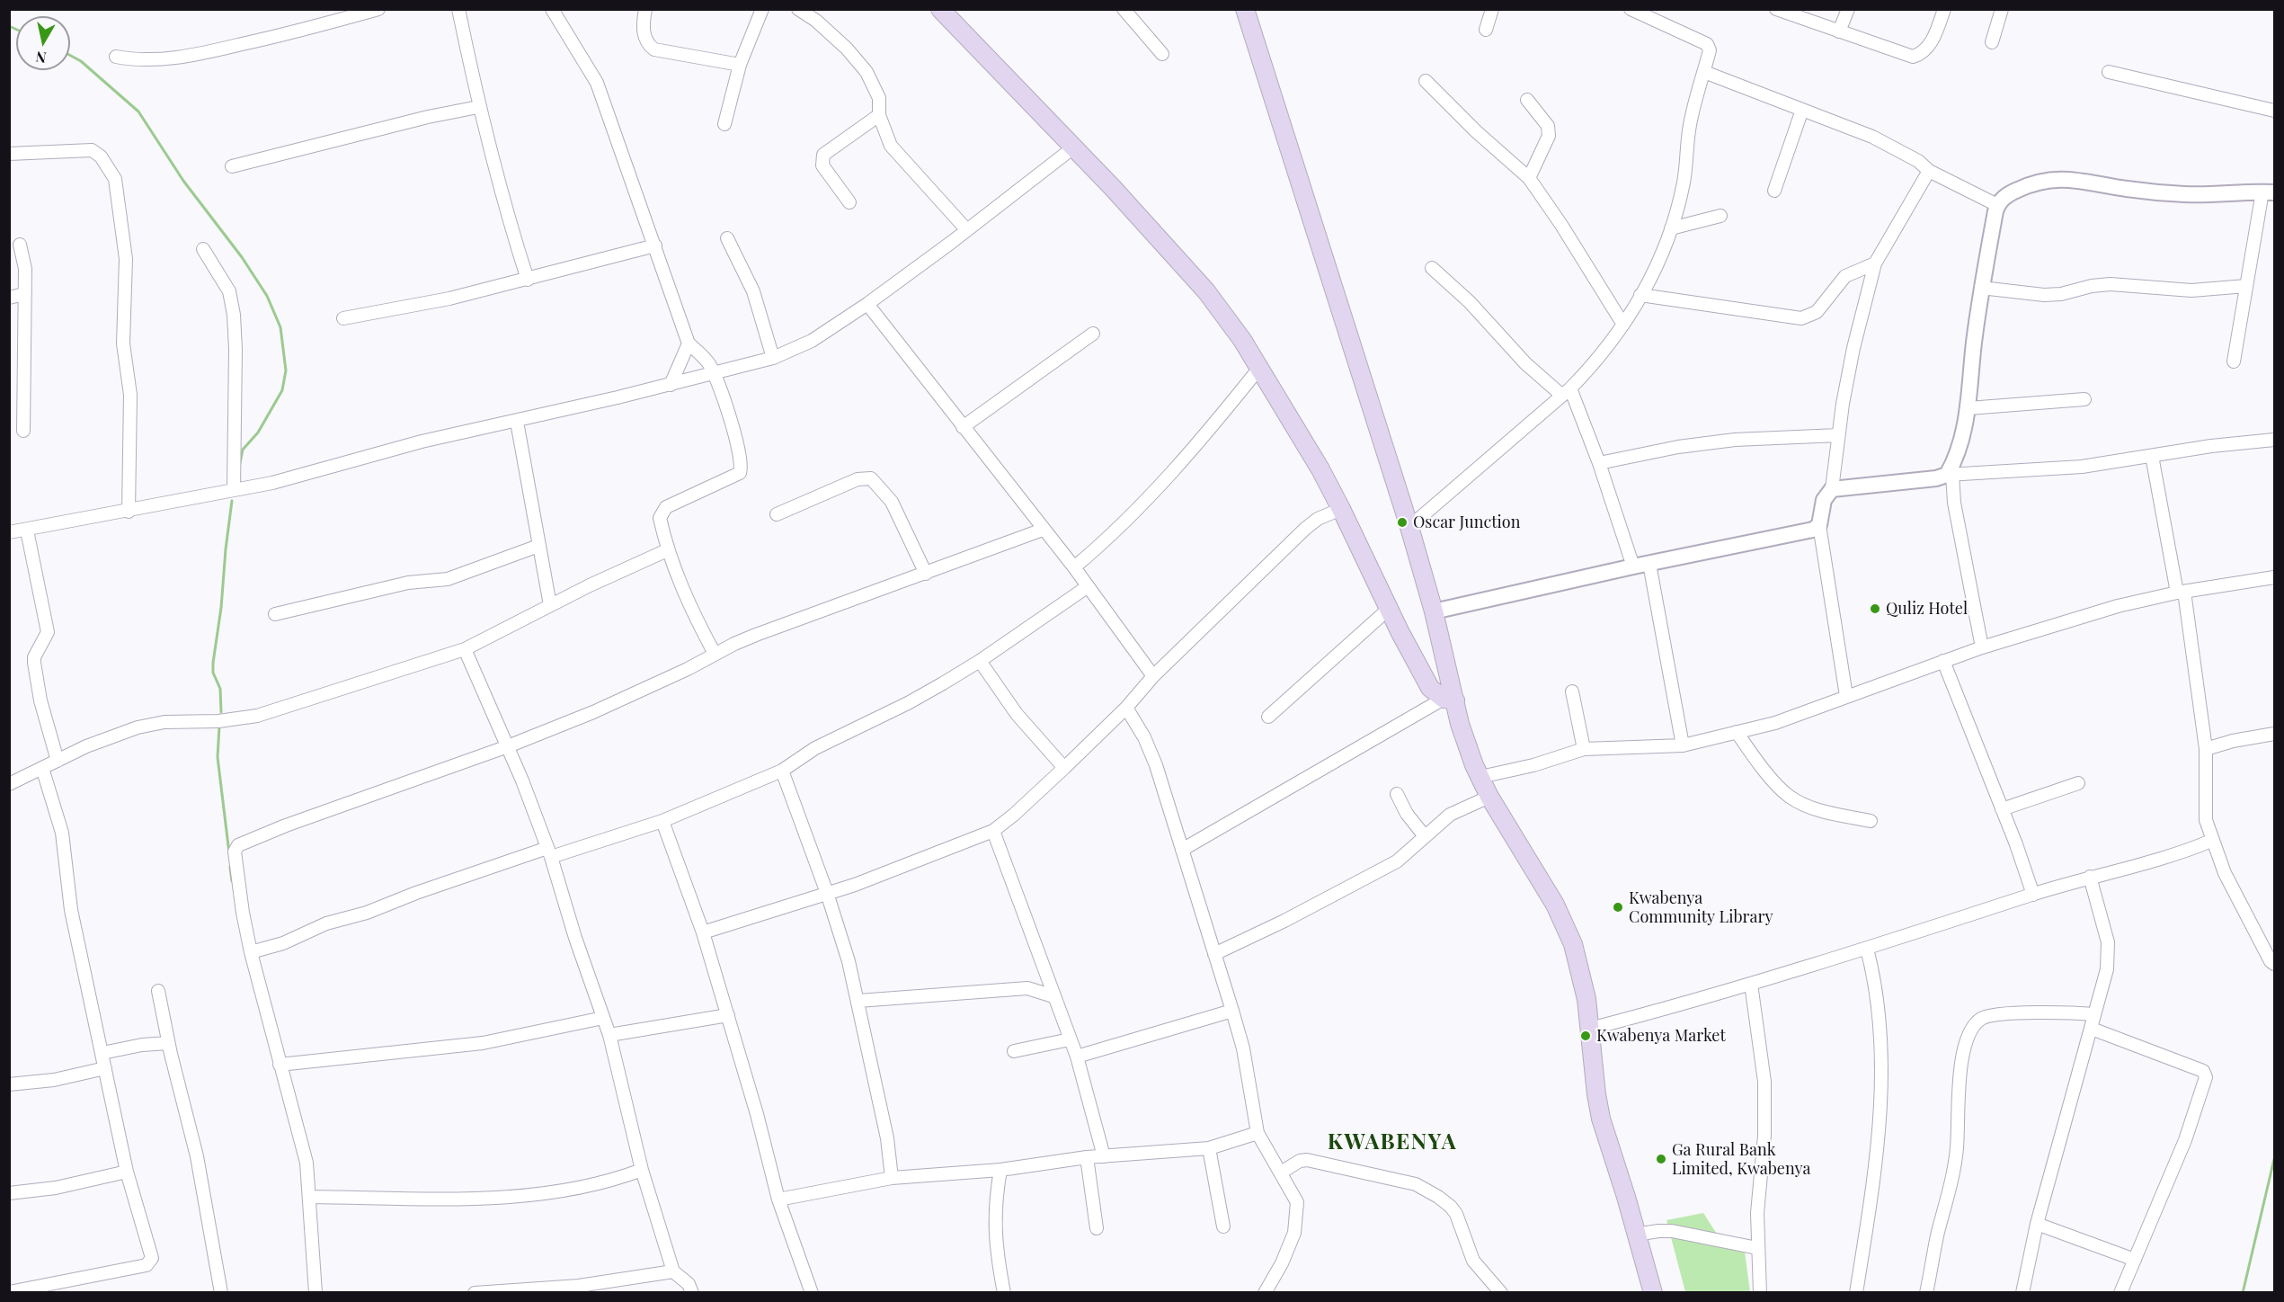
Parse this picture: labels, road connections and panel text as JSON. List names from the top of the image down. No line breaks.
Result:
{"districts":["KWABENYA"],"places":["Oscar Junction","Quliz Hotel","Kwabenya Community Library","Kwabenya Market","Ga Rural Bank Limited, Kwabenya"],"north":"bottom"}
